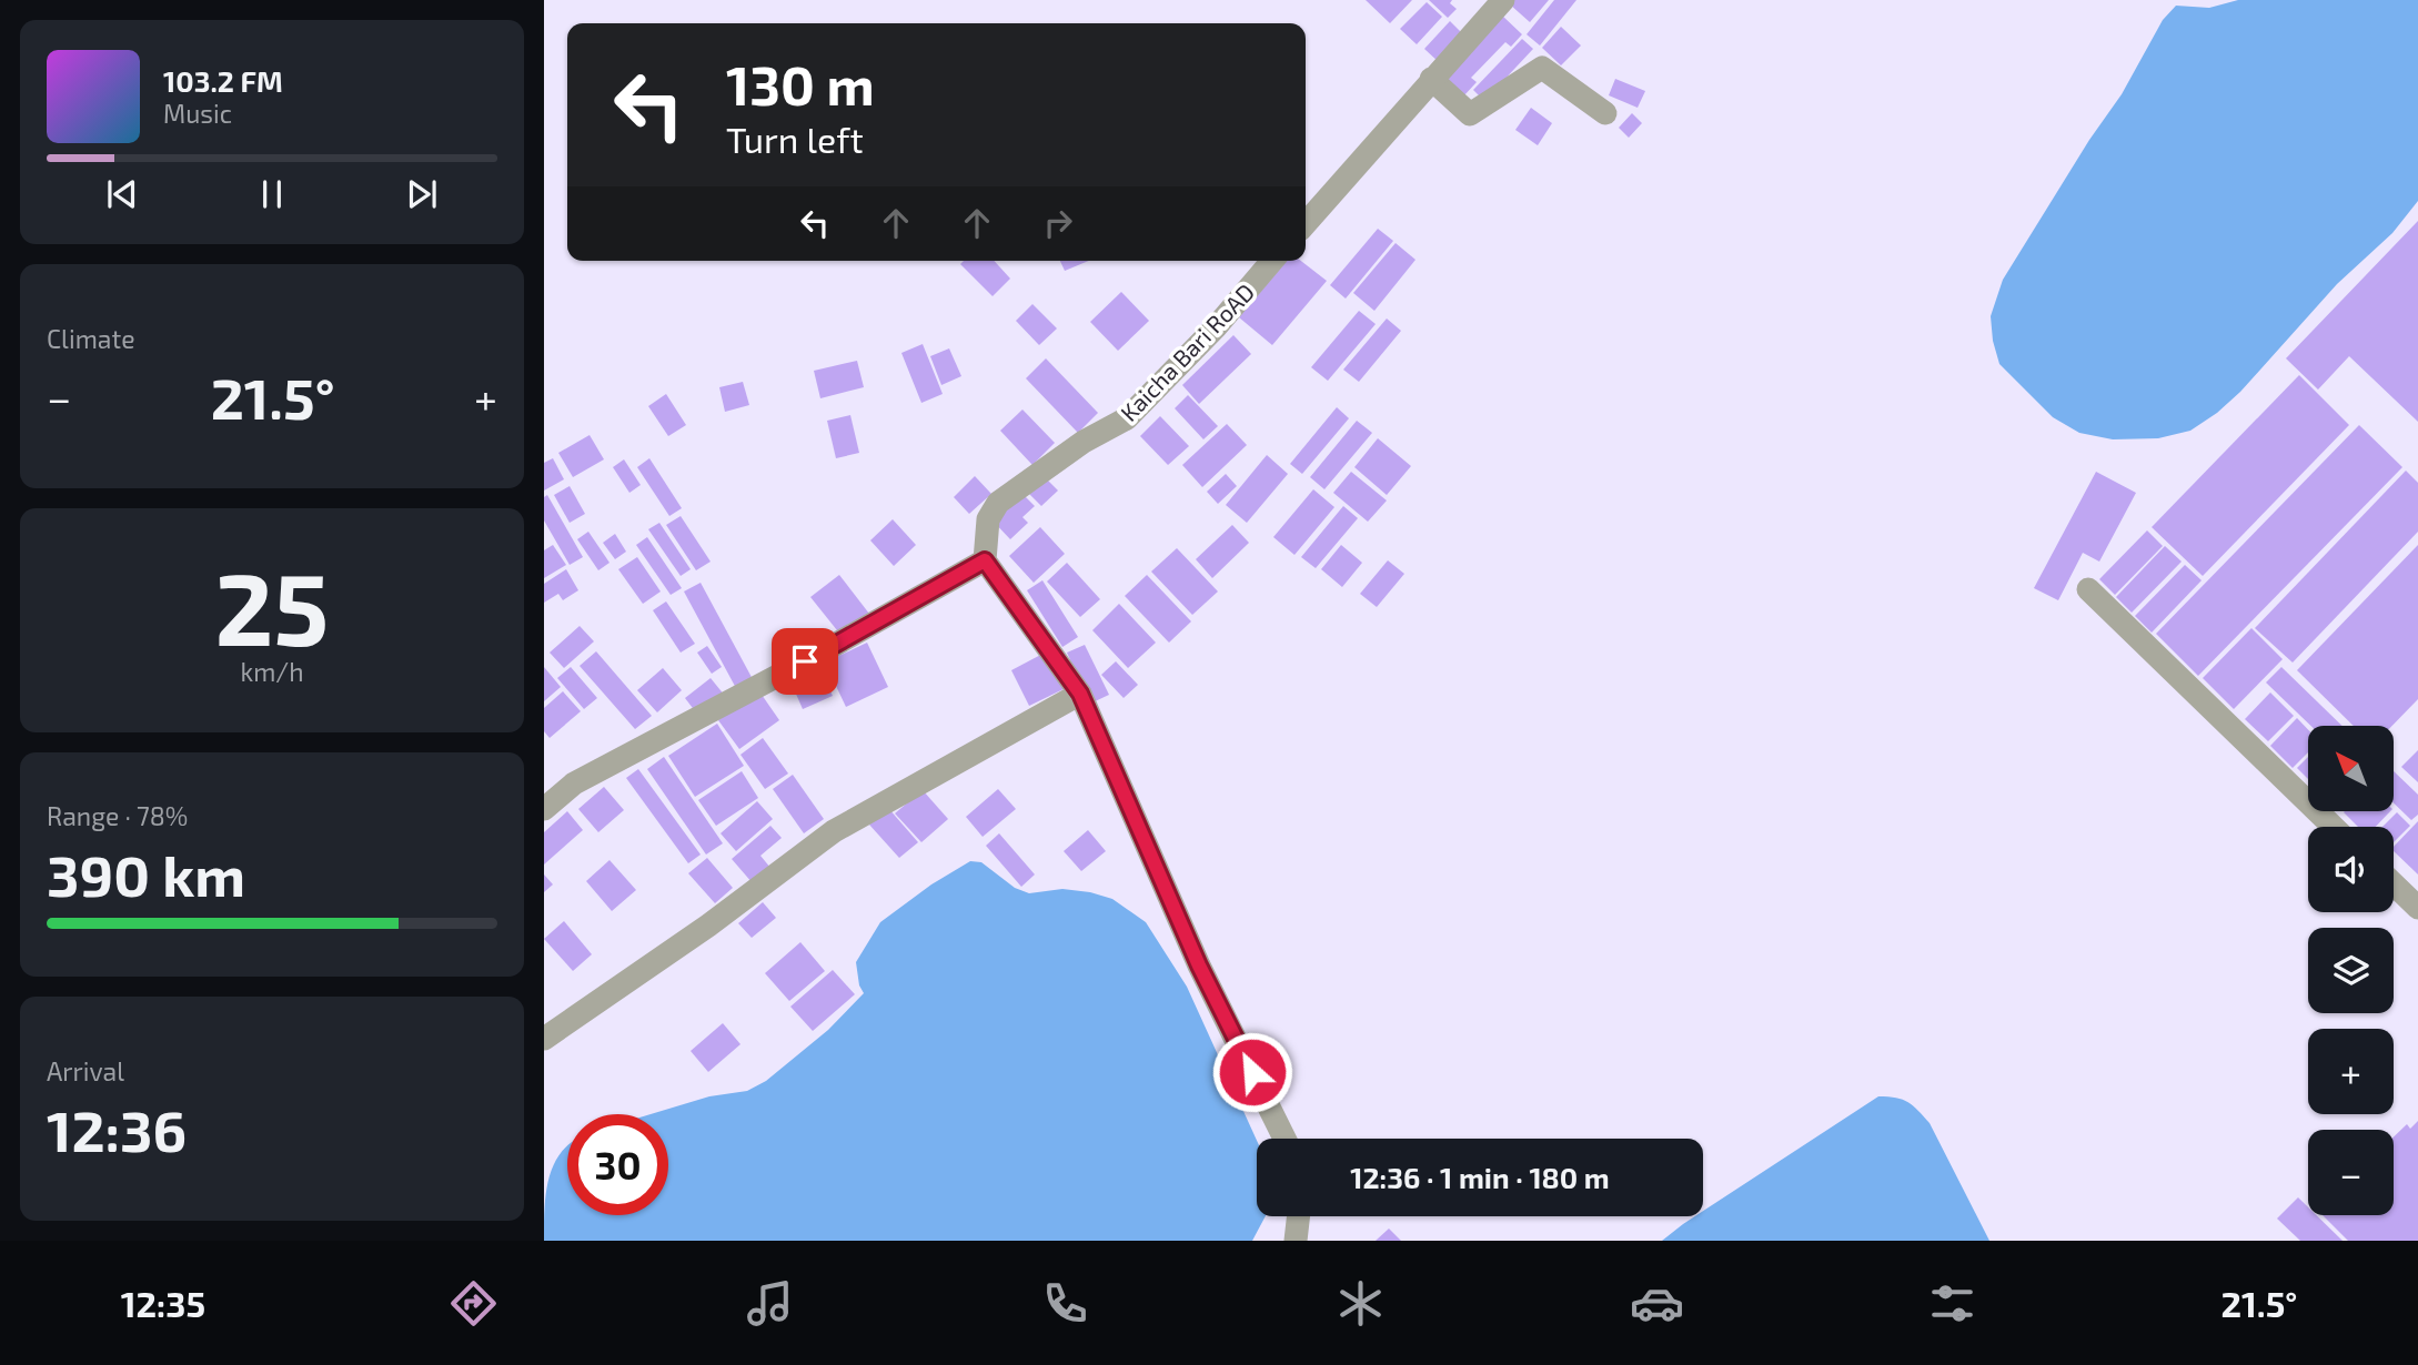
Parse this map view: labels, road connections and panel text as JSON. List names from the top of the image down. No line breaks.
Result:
{"streets":{"street":["Kaicha Bari RoAD"]},"north":"top left","page":{"turn":["130 m","Turn left"],"song":["103.2 FM","Music"],"tile":["Climate",["25","km/h"],["Range · 78%","390 km"],["Arrival","12:36"]],"heat":["−","21.5°","+"],"map_buttons":["+","−"],"limit":"30","trip":"12:36 · 1 min · 180 m","tabs":["12:35","21.5°"]}}
